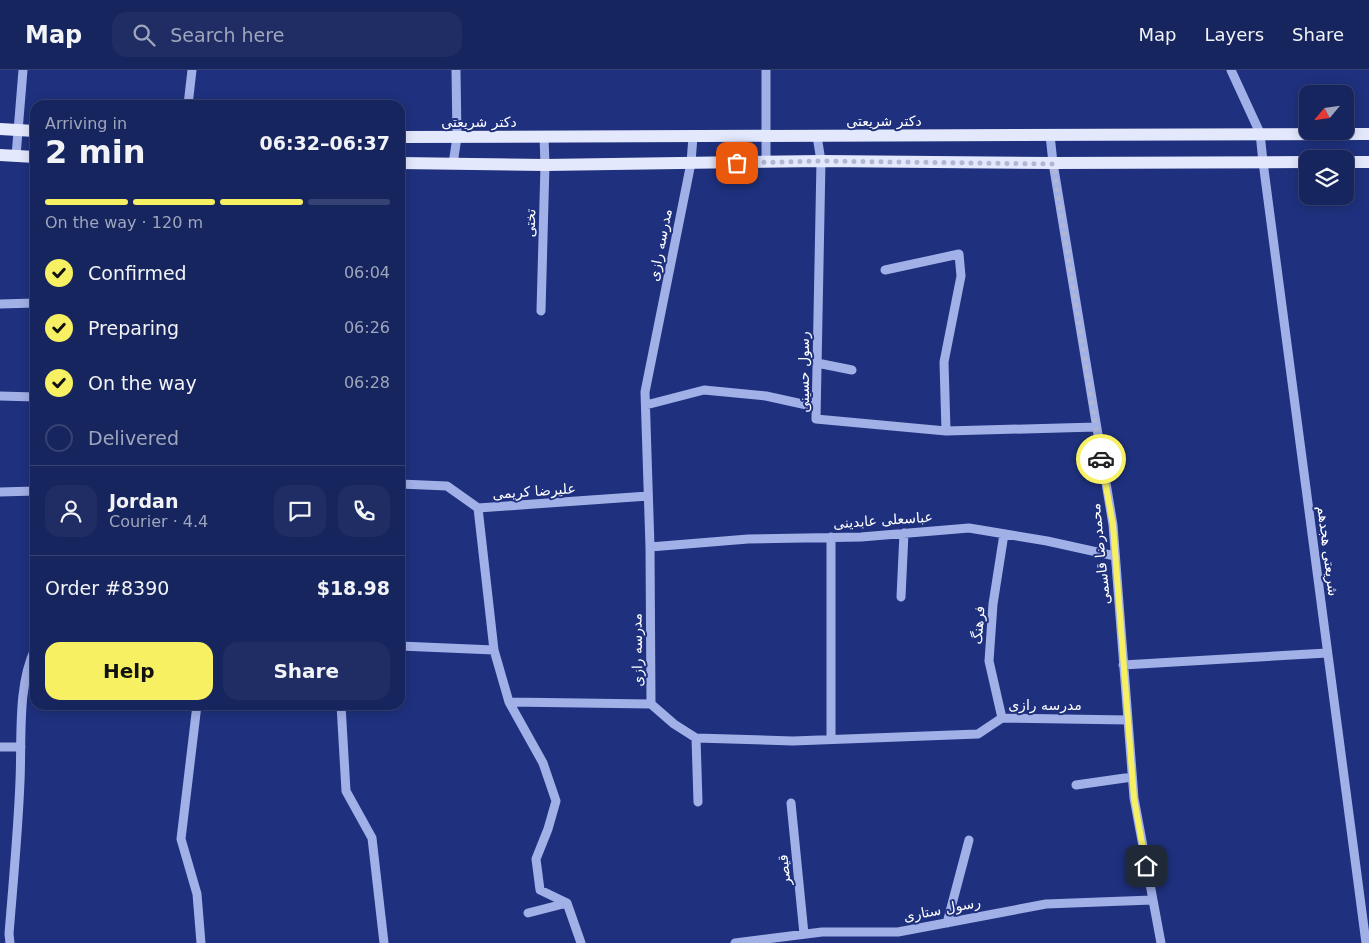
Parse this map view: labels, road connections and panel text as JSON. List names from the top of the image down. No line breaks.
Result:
{"streets":{"main road":["دکتر شریعتی"],"street":["تختی","مدرسه رازی","رسول حسینی","علیرضا کریمی","عباسعلی عابدینی","شریعتی هجدهم","محمدرضا قاسمی","فرهنگ","قیصر","رسول ستاری"]},"crossings":[["دکتر شریعتی","تختی"],["دکتر شریعتی","مدرسه رازی"],["دکتر شریعتی","رسول حسینی"],["دکتر شریعتی","شریعتی هجدهم"],["دکتر شریعتی","محمدرضا قاسمی"],["مدرسه رازی","علیرضا کریمی"],["مدرسه رازی","عباسعلی عابدینی"],["مدرسه رازی","محمدرضا قاسمی"],["مدرسه رازی","فرهنگ"],["رسول حسینی","محمدرضا قاسمی"],["عباسعلی عابدینی","محمدرضا قاسمی"],["عباسعلی عابدینی","فرهنگ"],["محمدرضا قاسمی","رسول ستاری"],["قیصر","رسول ستاری"]],"north":"bottom left","page":{"header":"Map","search":"Search here","nav":["Map","Layers","Share"],"heading":["2 min","Arriving in","06:32–06:37"],"panel":["Jordan","Courier · 4.4","Order #8390","$18.98"],"bar":"On the way · 120 m","list":[["Confirmed","06:04"],["Preparing","06:26"],["On the way","06:28"],"Delivered"],"buttons":["Help","Share"]}}
